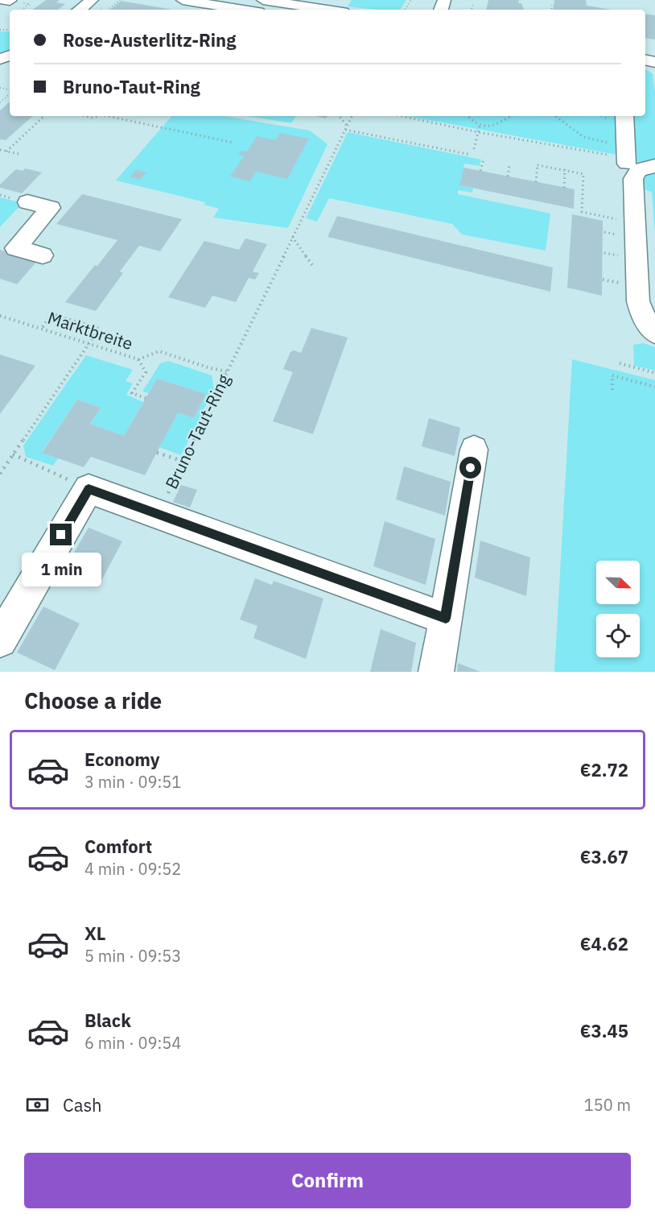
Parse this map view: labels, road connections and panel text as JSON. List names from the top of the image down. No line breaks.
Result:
{"streets":{"path":["Marktbreite","Bruno-Taut-Ring"]},"crossings":[["Marktbreite","Bruno-Taut-Ring"]],"north":"bottom right","page":{"banner":["Rose-Austerlitz-Ring","Bruno-Taut-Ring"],"bubble":"1 min","heading":"Choose a ride","list":[{"name":"Economy","note":"3 min · 09:51","value":"€2.72"},{"name":"Comfort","note":"4 min · 09:52","value":"€3.67"},{"name":"XL","note":"5 min · 09:53","value":"€4.62"},{"name":"Black","note":"6 min · 09:54","value":"€3.45"}],"pay":["Cash","150 m"],"buttons":"Confirm"}}
